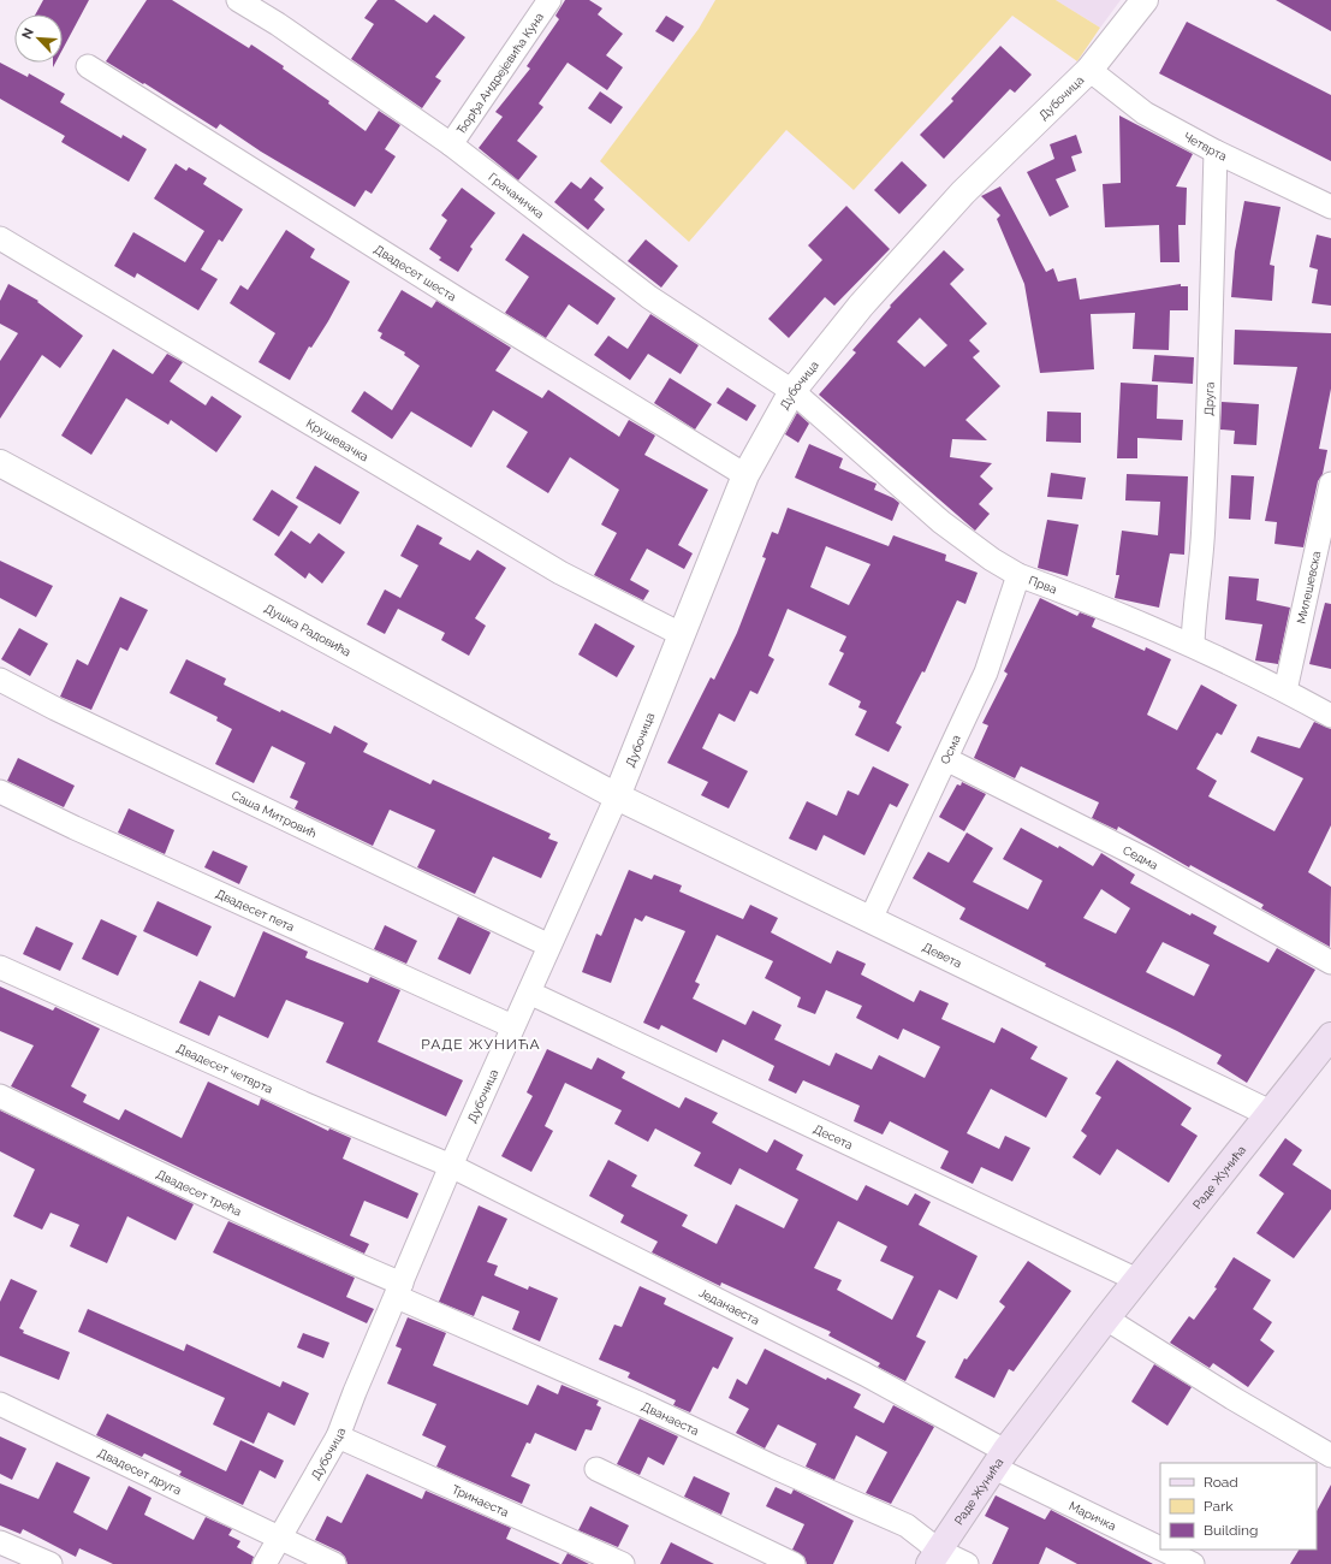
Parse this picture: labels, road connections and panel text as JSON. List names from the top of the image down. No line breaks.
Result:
{"streets":{"main road":["Раде Жунића"],"street":["Ђорђа Андрејевића Куна","Дубочица","Четврта","Грачаничка","Двадесет шеста","Друга","Крушевачка","Прва","Милешевска","Душка Радовића","Осма","Саша Митровић","Седма","Двадесет пета","Девета","Двадесет четврта","Десета","Двадесет трећа","Једанаеста","Дванаеста","Двадесет друга","Тринаеста","Маричка"]},"crossings":[["Ђорђа Андрејевића Куна","Грачаничка"],["Дубочица","Четврта"],["Дубочица","Грачаничка"],["Дубочица","Двадесет шеста"],["Дубочица","Крушевачка"],["Дубочица","Прва"],["Дубочица","Душка Радовића"],["Дубочица","Саша Митровић"],["Дубочица","Двадесет пета"],["Дубочица","Девета"],["Дубочица","Двадесет четврта"],["Дубочица","Десета"],["Дубочица","Двадесет трећа"],["Дубочица","Једанаеста"],["Дубочица","Дванаеста"],["Дубочица","Двадесет друга"],["Дубочица","Тринаеста"],["Четврта","Друга"],["Грачаничка","Прва"],["Друга","Прва"],["Прва","Милешевска"],["Прва","Осма"],["Душка Радовића","Девета"],["Осма","Седма"],["Осма","Девета"],["Девета","Раде Жунића"],["Двадесет четврта","Једанаеста"],["Десета","Раде Жунића"],["Раде Жунића","Једанаеста"],["Раде Жунића","Дванаеста"],["Раде Жунића","Маричка"],["Двадесет трећа","Дванаеста"],["Једанаеста","Маричка"]],"districts":["РАДЕ ЖУНИЋА"],"legend":["Road","Park","Building"],"north":"top left"}
